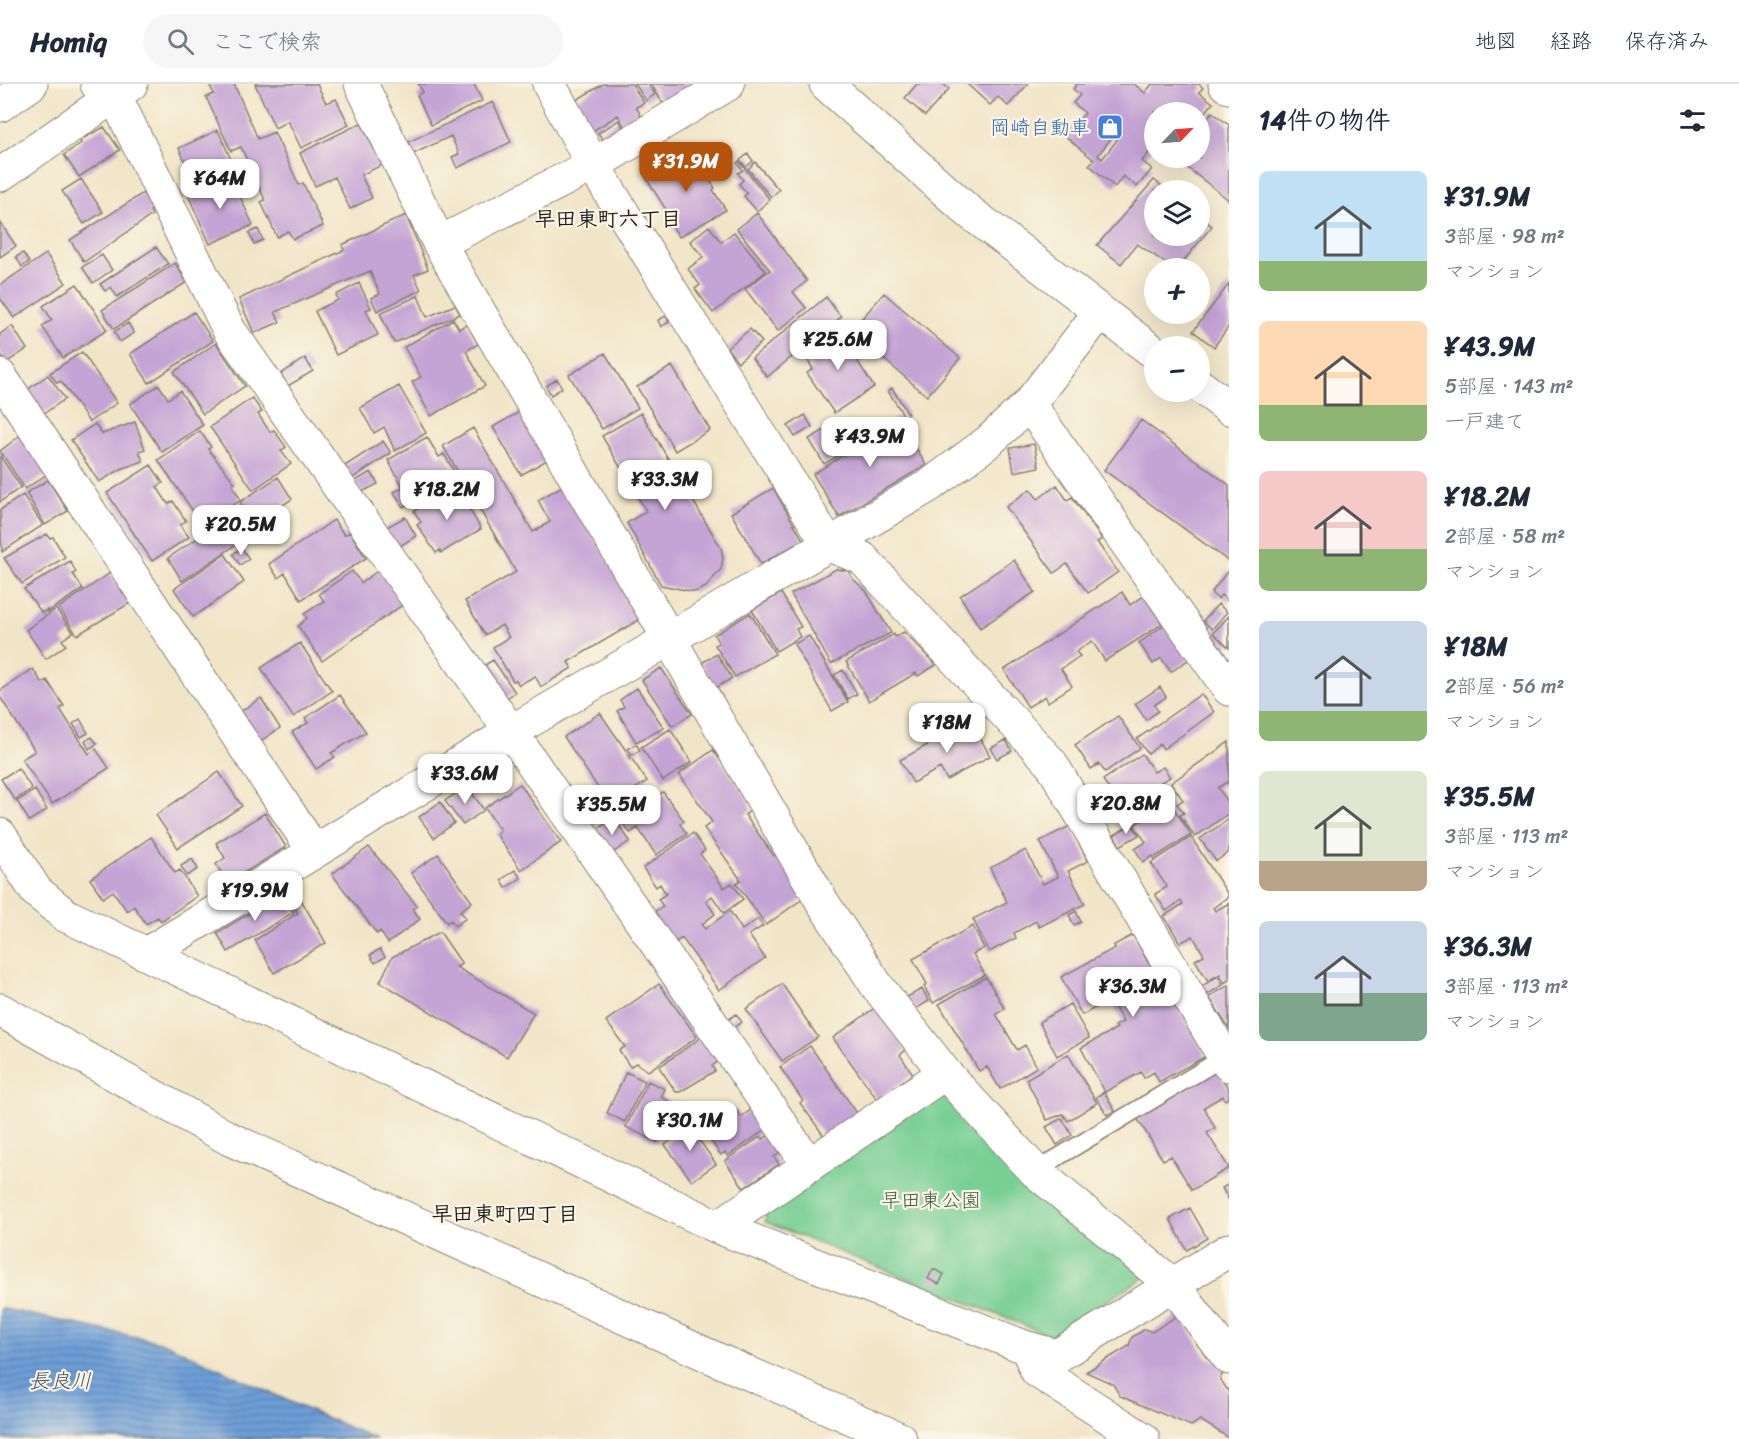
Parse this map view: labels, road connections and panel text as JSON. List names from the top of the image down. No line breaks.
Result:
{"districts":["早田東町六丁目","早田東町四丁目"],"water":["長良川"],"parks":["早田東公園"],"places":{"shop":["岡崎自動車"]},"north":"top right","page":{"header":"Homiq","search":"ここで検索","nav":["地図","経路","保存済み"],"heading":"14件の物件","map_buttons":["+","−"],"price":["¥31.9M","¥64M","¥25.6M","¥43.9M","¥33.3M","¥18.2M","¥20.5M","¥18M","¥33.6M","¥20.8M","¥35.5M","¥19.9M","¥36.3M","¥30.1M"],"list":[{"name":"¥31.9M","note":"3部屋 · 98 m² · マンション"},{"name":"¥43.9M","note":"5部屋 · 143 m² · 一戸建て"},{"name":"¥18.2M","note":"2部屋 · 58 m² · マンション"},{"name":"¥18M","note":"2部屋 · 56 m² · マンション"},{"name":"¥35.5M","note":"3部屋 · 113 m² · マンション"},{"name":"¥36.3M","note":"3部屋 · 113 m² · マンション"}]}}
